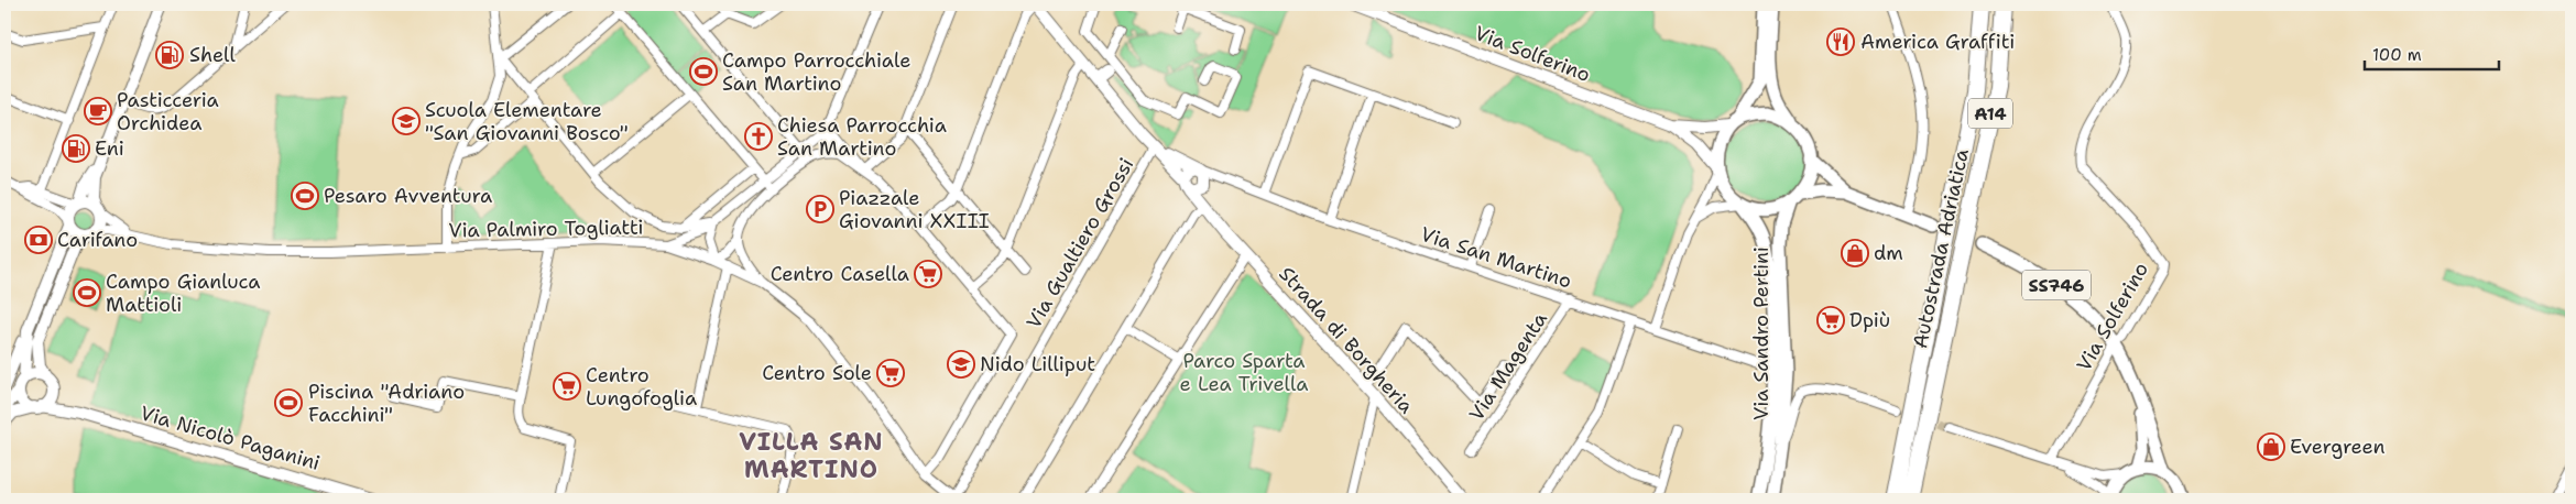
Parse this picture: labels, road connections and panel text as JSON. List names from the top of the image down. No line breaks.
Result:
{"streets":{"highway":["A14","Autostrada Adriatica"],"main road":["Via Solferino","SS746","Via Sandro Pertini","Strada di Borgheria","Via Nicolò Paganini"],"street":["Via Palmiro Togliatti","Via Gualtiero Grossi","Via San Martino","Via Magenta"]},"crossings":[["Via Solferino","SS746"],["Via Solferino","Via Sandro Pertini"],["Via Palmiro Togliatti","Via Gualtiero Grossi"],["Via Gualtiero Grossi","Strada di Borgheria"],["Via San Martino","Strada di Borgheria"],["Via San Martino","Via Magenta"]],"districts":["VILLA SAN MARTINO"],"parks":["Parco Sparta e Lea Trivella"],"places":{"restaurant":["America Graffiti"],"fuel station":["Shell","Eni"],"sports":["Campo Parrocchiale San Martino","Pesaro Avventura","Campo Gianluca Mattioli","Piscina \"Adriano Facchini\""],"cafe":["Pasticceria Orchidea"],"school or university":["Scuola Elementare \"San Giovanni Bosco\"","Nido Lilliput"],"church":["Chiesa Parrocchia San Martino"],"parking":["Piazzale Giovanni XXIII"],"bank":["Carifano"],"shop":["dm","Evergreen"],"supermarket":["Centro Casella","Dpiù","Centro Sole","Centro Lungofoglia"]},"scale_bar":"100 m"}
